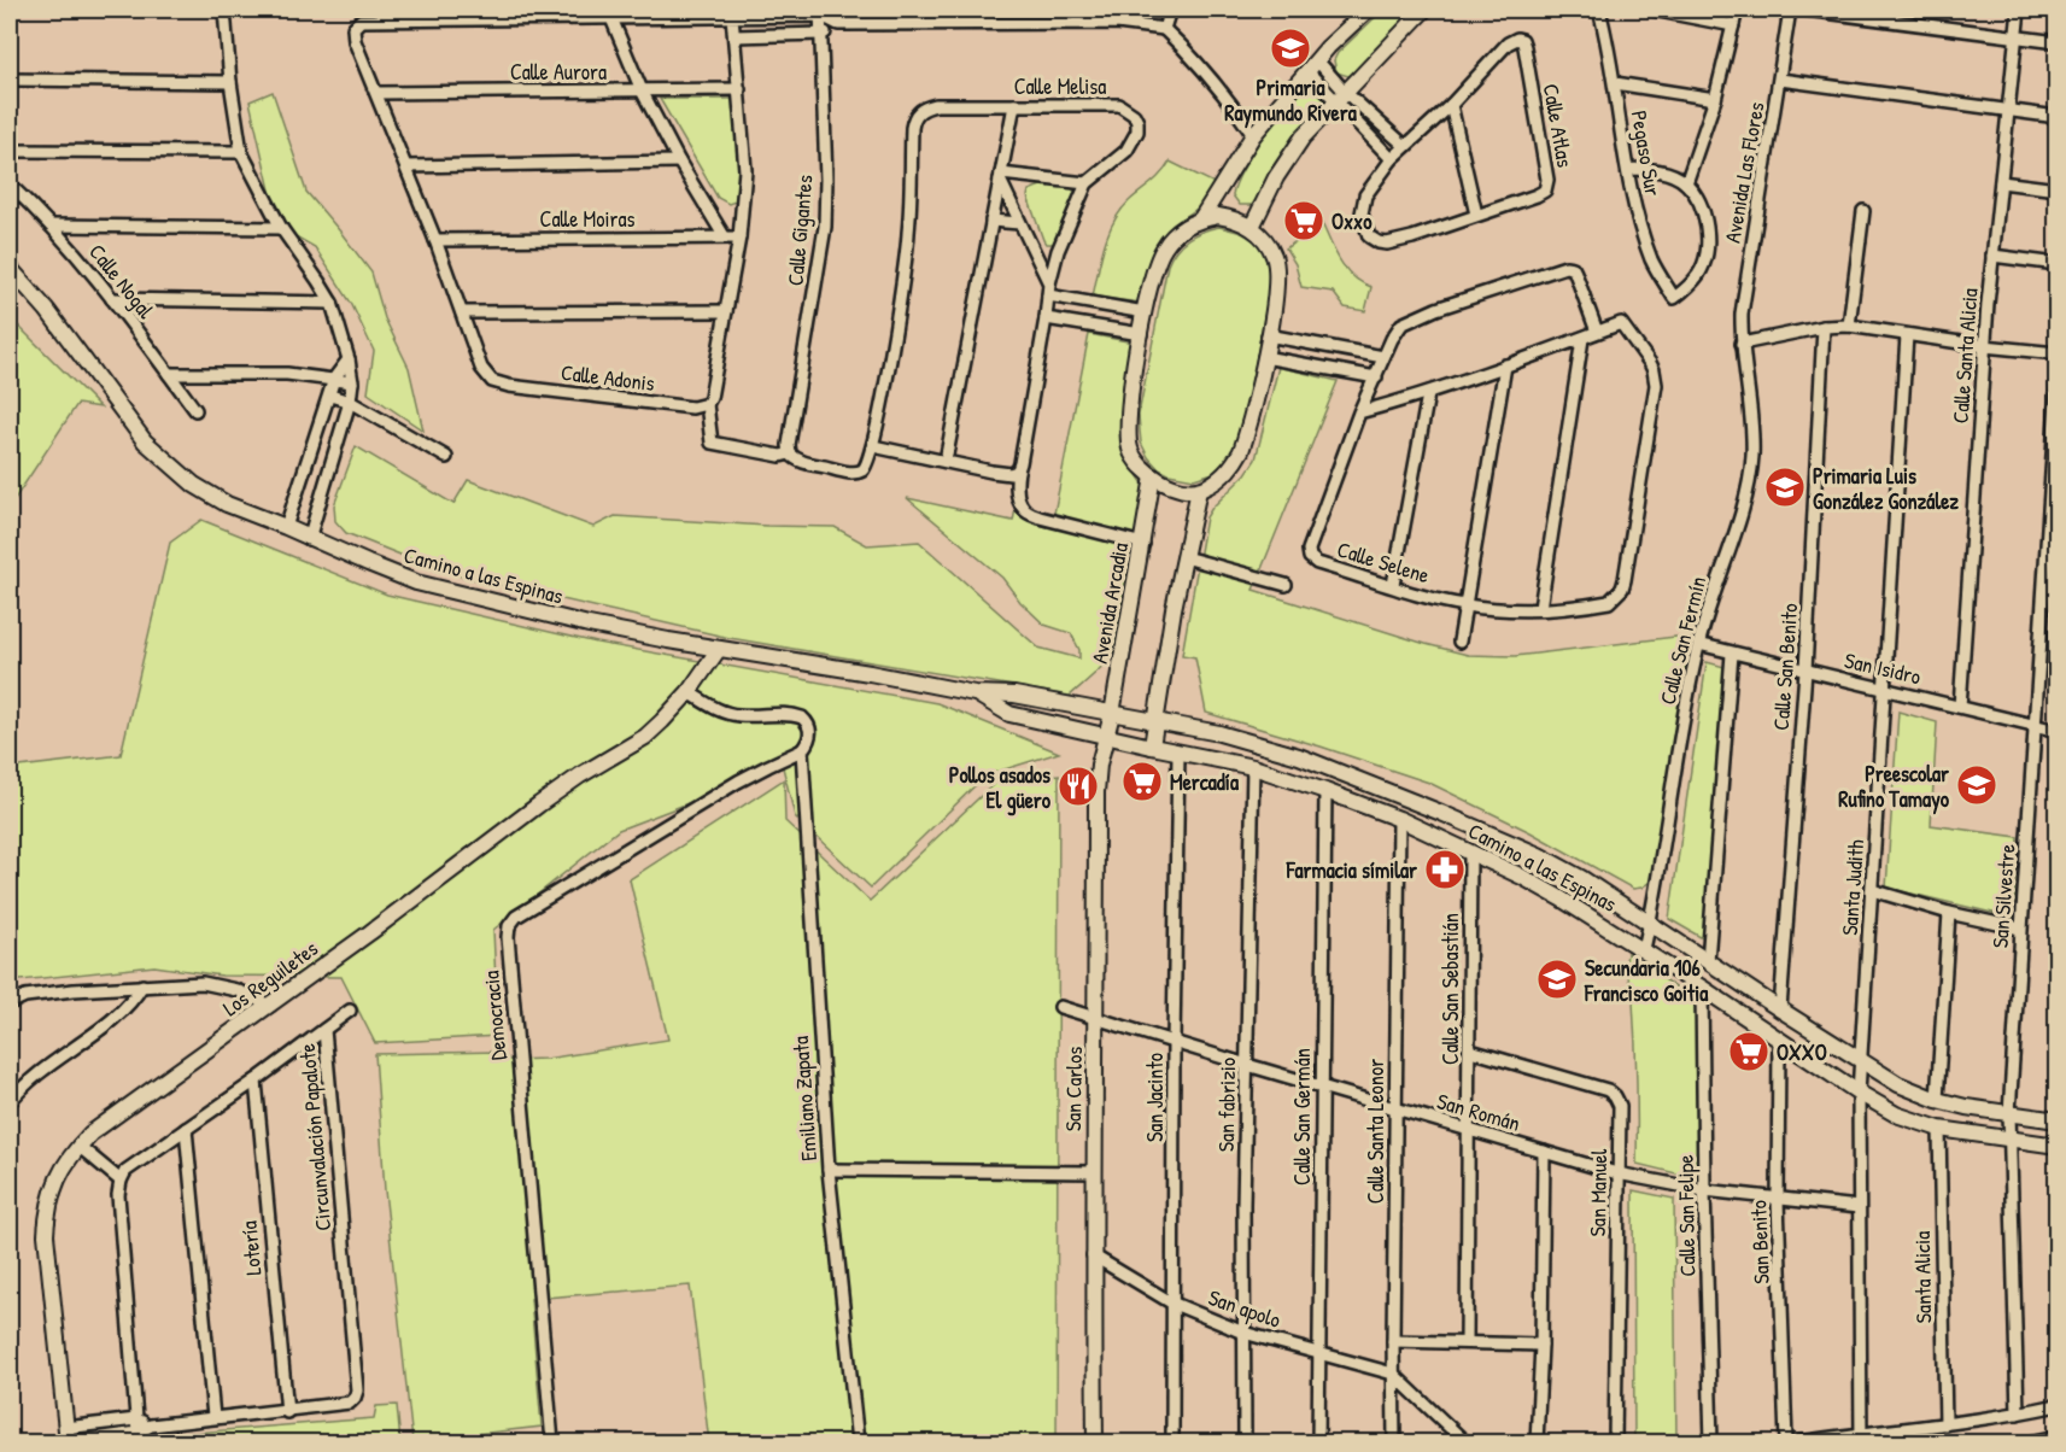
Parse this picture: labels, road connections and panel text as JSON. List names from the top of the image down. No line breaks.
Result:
{"streets":{"street":["Calle Aurora","Calle Melisa","Calle Atlas","Pegaso Sur","Avenida Las Flores","Calle Moiras","Calle Gigantes","Calle Nogal","Calle Santa Alicia","Calle Adonis","Calle Selene","Camino a las Espinas","Avenida Arcadia","Calle San Fermín","Calle San Benito","San Isidro","Santa Judith","San Silvestre","Los Reguiletes","Calle San Sebastián","Democracia","San Carlos","San Jacinto","Emiliano Zapata","San fabrizio","San Román","Calle San Germán","Calle Santa Leonor","Circunvalación Papalote","San Manuel","Calle San Felipe","San Benito","Lotería","Santa Alicia","San apolo"]},"crossings":[["Calle Aurora","Calle Adonis"],["Avenida Las Flores","Calle San Fermín"],["Calle Moiras","Calle Adonis"],["Calle Santa Alicia","San Isidro"],["Camino a las Espinas","Avenida Arcadia"],["Camino a las Espinas","Calle San Fermín"],["Camino a las Espinas","Calle San Benito"],["Camino a las Espinas","Santa Judith"],["Camino a las Espinas","San Silvestre"],["Camino a las Espinas","Los Reguiletes"],["Camino a las Espinas","Calle San Sebastián"],["Camino a las Espinas","San Carlos"],["Camino a las Espinas","San Jacinto"],["Camino a las Espinas","San fabrizio"],["Camino a las Espinas","Calle San Germán"],["Camino a las Espinas","Calle Santa Leonor"],["Camino a las Espinas","Calle San Felipe"],["Camino a las Espinas","San Benito"],["Camino a las Espinas","Santa Alicia"],["Avenida Arcadia","San Carlos"],["Calle San Fermín","San Isidro"],["Calle San Benito","San Isidro"],["San Isidro","Santa Judith"],["San Isidro","San Silvestre"],["Santa Judith","San Román"],["Los Reguiletes","Emiliano Zapata"],["Calle San Sebastián","San Román"],["Calle San Sebastián","San Manuel"],["Democracia","Emiliano Zapata"],["San Carlos","San Román"],["San Carlos","San apolo"],["San Jacinto","San Román"],["San Jacinto","San apolo"],["San fabrizio","San Román"],["San fabrizio","San apolo"],["San Román","Calle San Germán"],["San Román","Calle Santa Leonor"],["San Román","San Manuel"],["San Román","Calle San Felipe"],["San Román","San Benito"],["Calle San Germán","San apolo"],["Calle Santa Leonor","San apolo"],["Circunvalación Papalote","Lotería"]],"places":{"school or university":["Primaria Raymundo Rivera","Primaria Luis González González","Preescolar Rufino Tamayo","Secundaria 106 Francisco Goitia"],"supermarket":["Oxxo","Mercadía","OXXO"],"restaurant":["Pollos asados El güero"],"pharmacy":["Farmacia símilar"]}}
